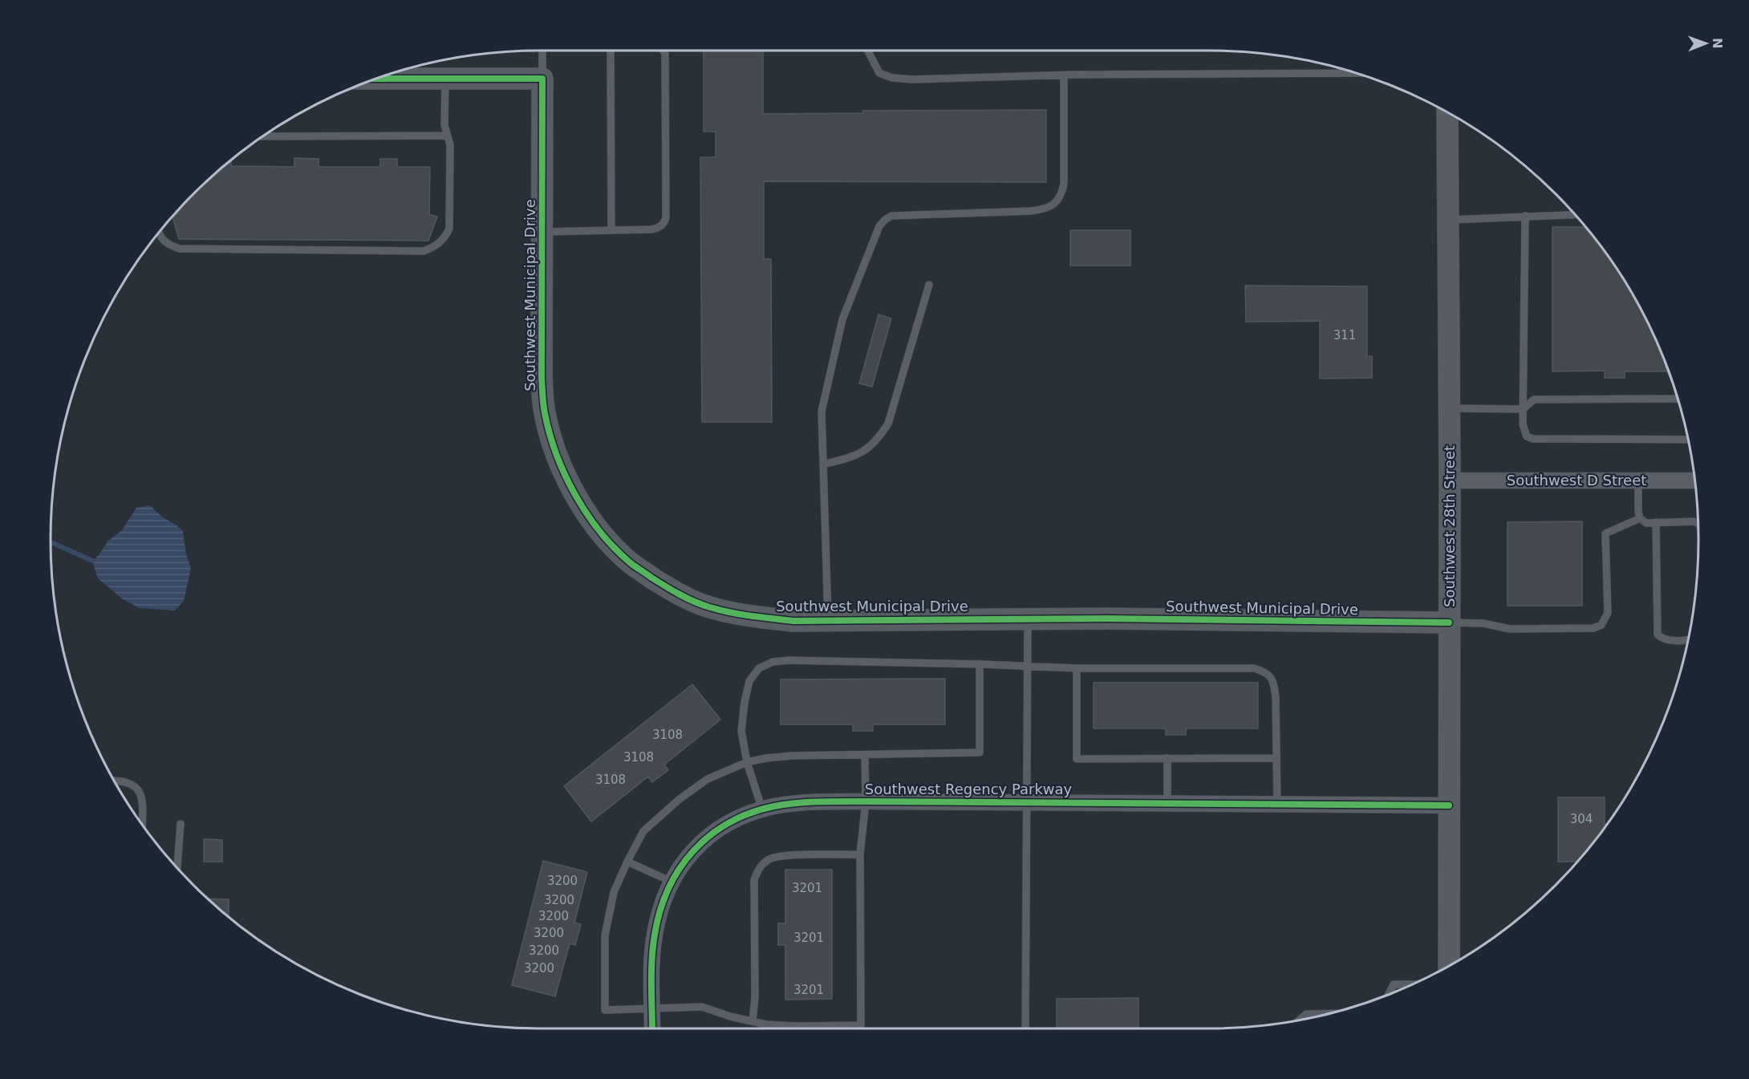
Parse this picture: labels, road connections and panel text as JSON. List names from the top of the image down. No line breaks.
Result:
{"streets":{"street":["Southwest Municipal Drive","Southwest D Street","Southwest 28th Street","Southwest Regency Parkway"]},"crossings":[["Southwest Municipal Drive","Southwest 28th Street"],["Southwest D Street","Southwest 28th Street"],["Southwest 28th Street","Southwest Regency Parkway"]],"house_numbers":["311","3108","3108","3108","304","3200","3201","3200","3200","3200","3201","3200","3200","3201"],"north":"right"}
